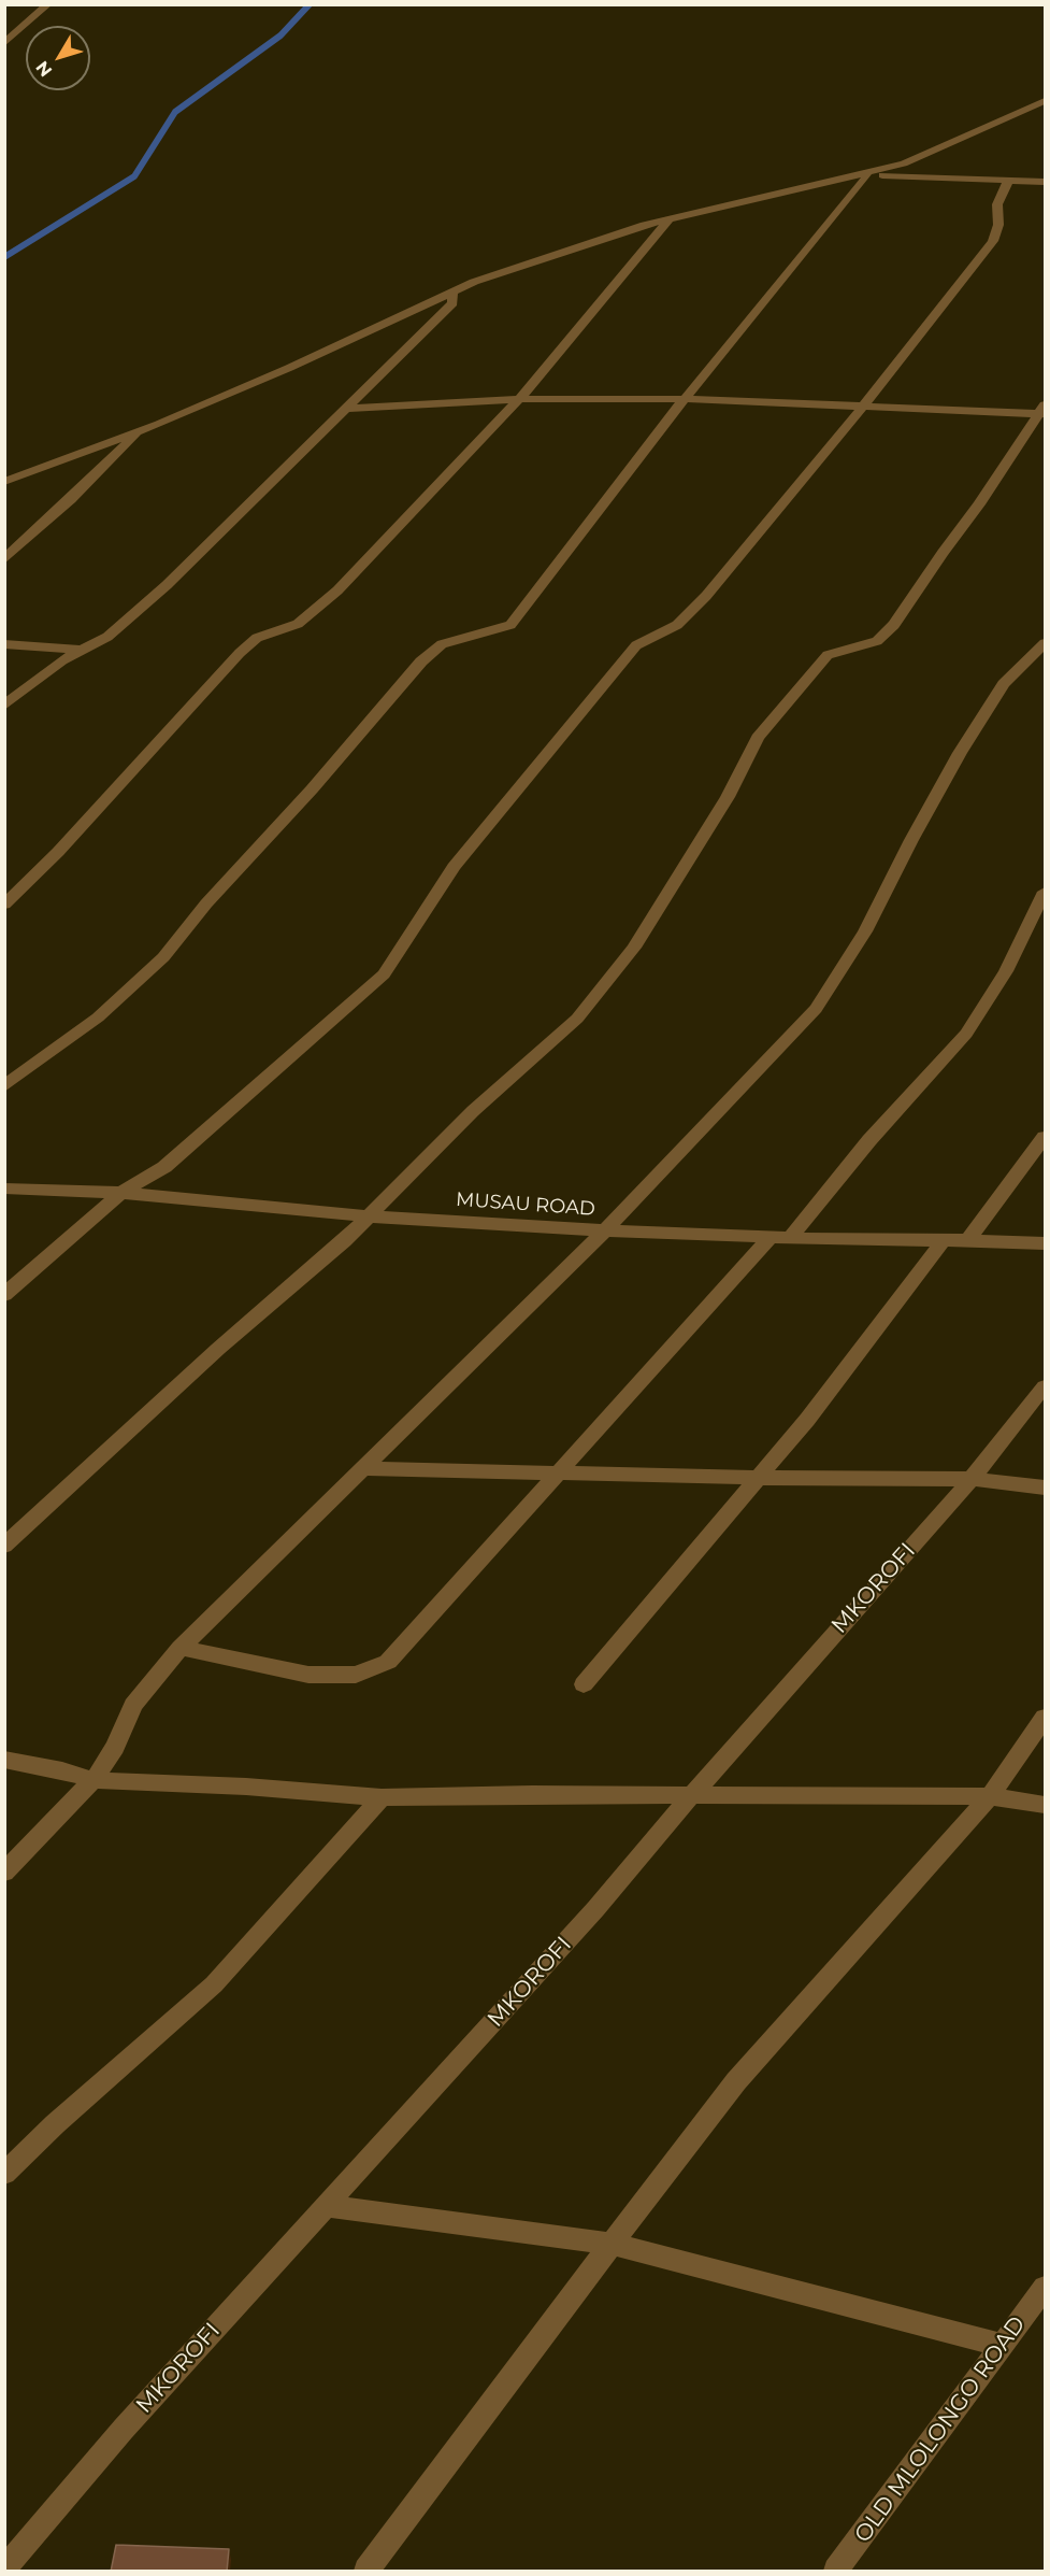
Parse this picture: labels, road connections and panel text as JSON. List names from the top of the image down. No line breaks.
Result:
{"streets":{"street":["MUSAU ROAD","MKOROFI","OLD MLOLONGO ROAD"]},"north":"bottom left"}
